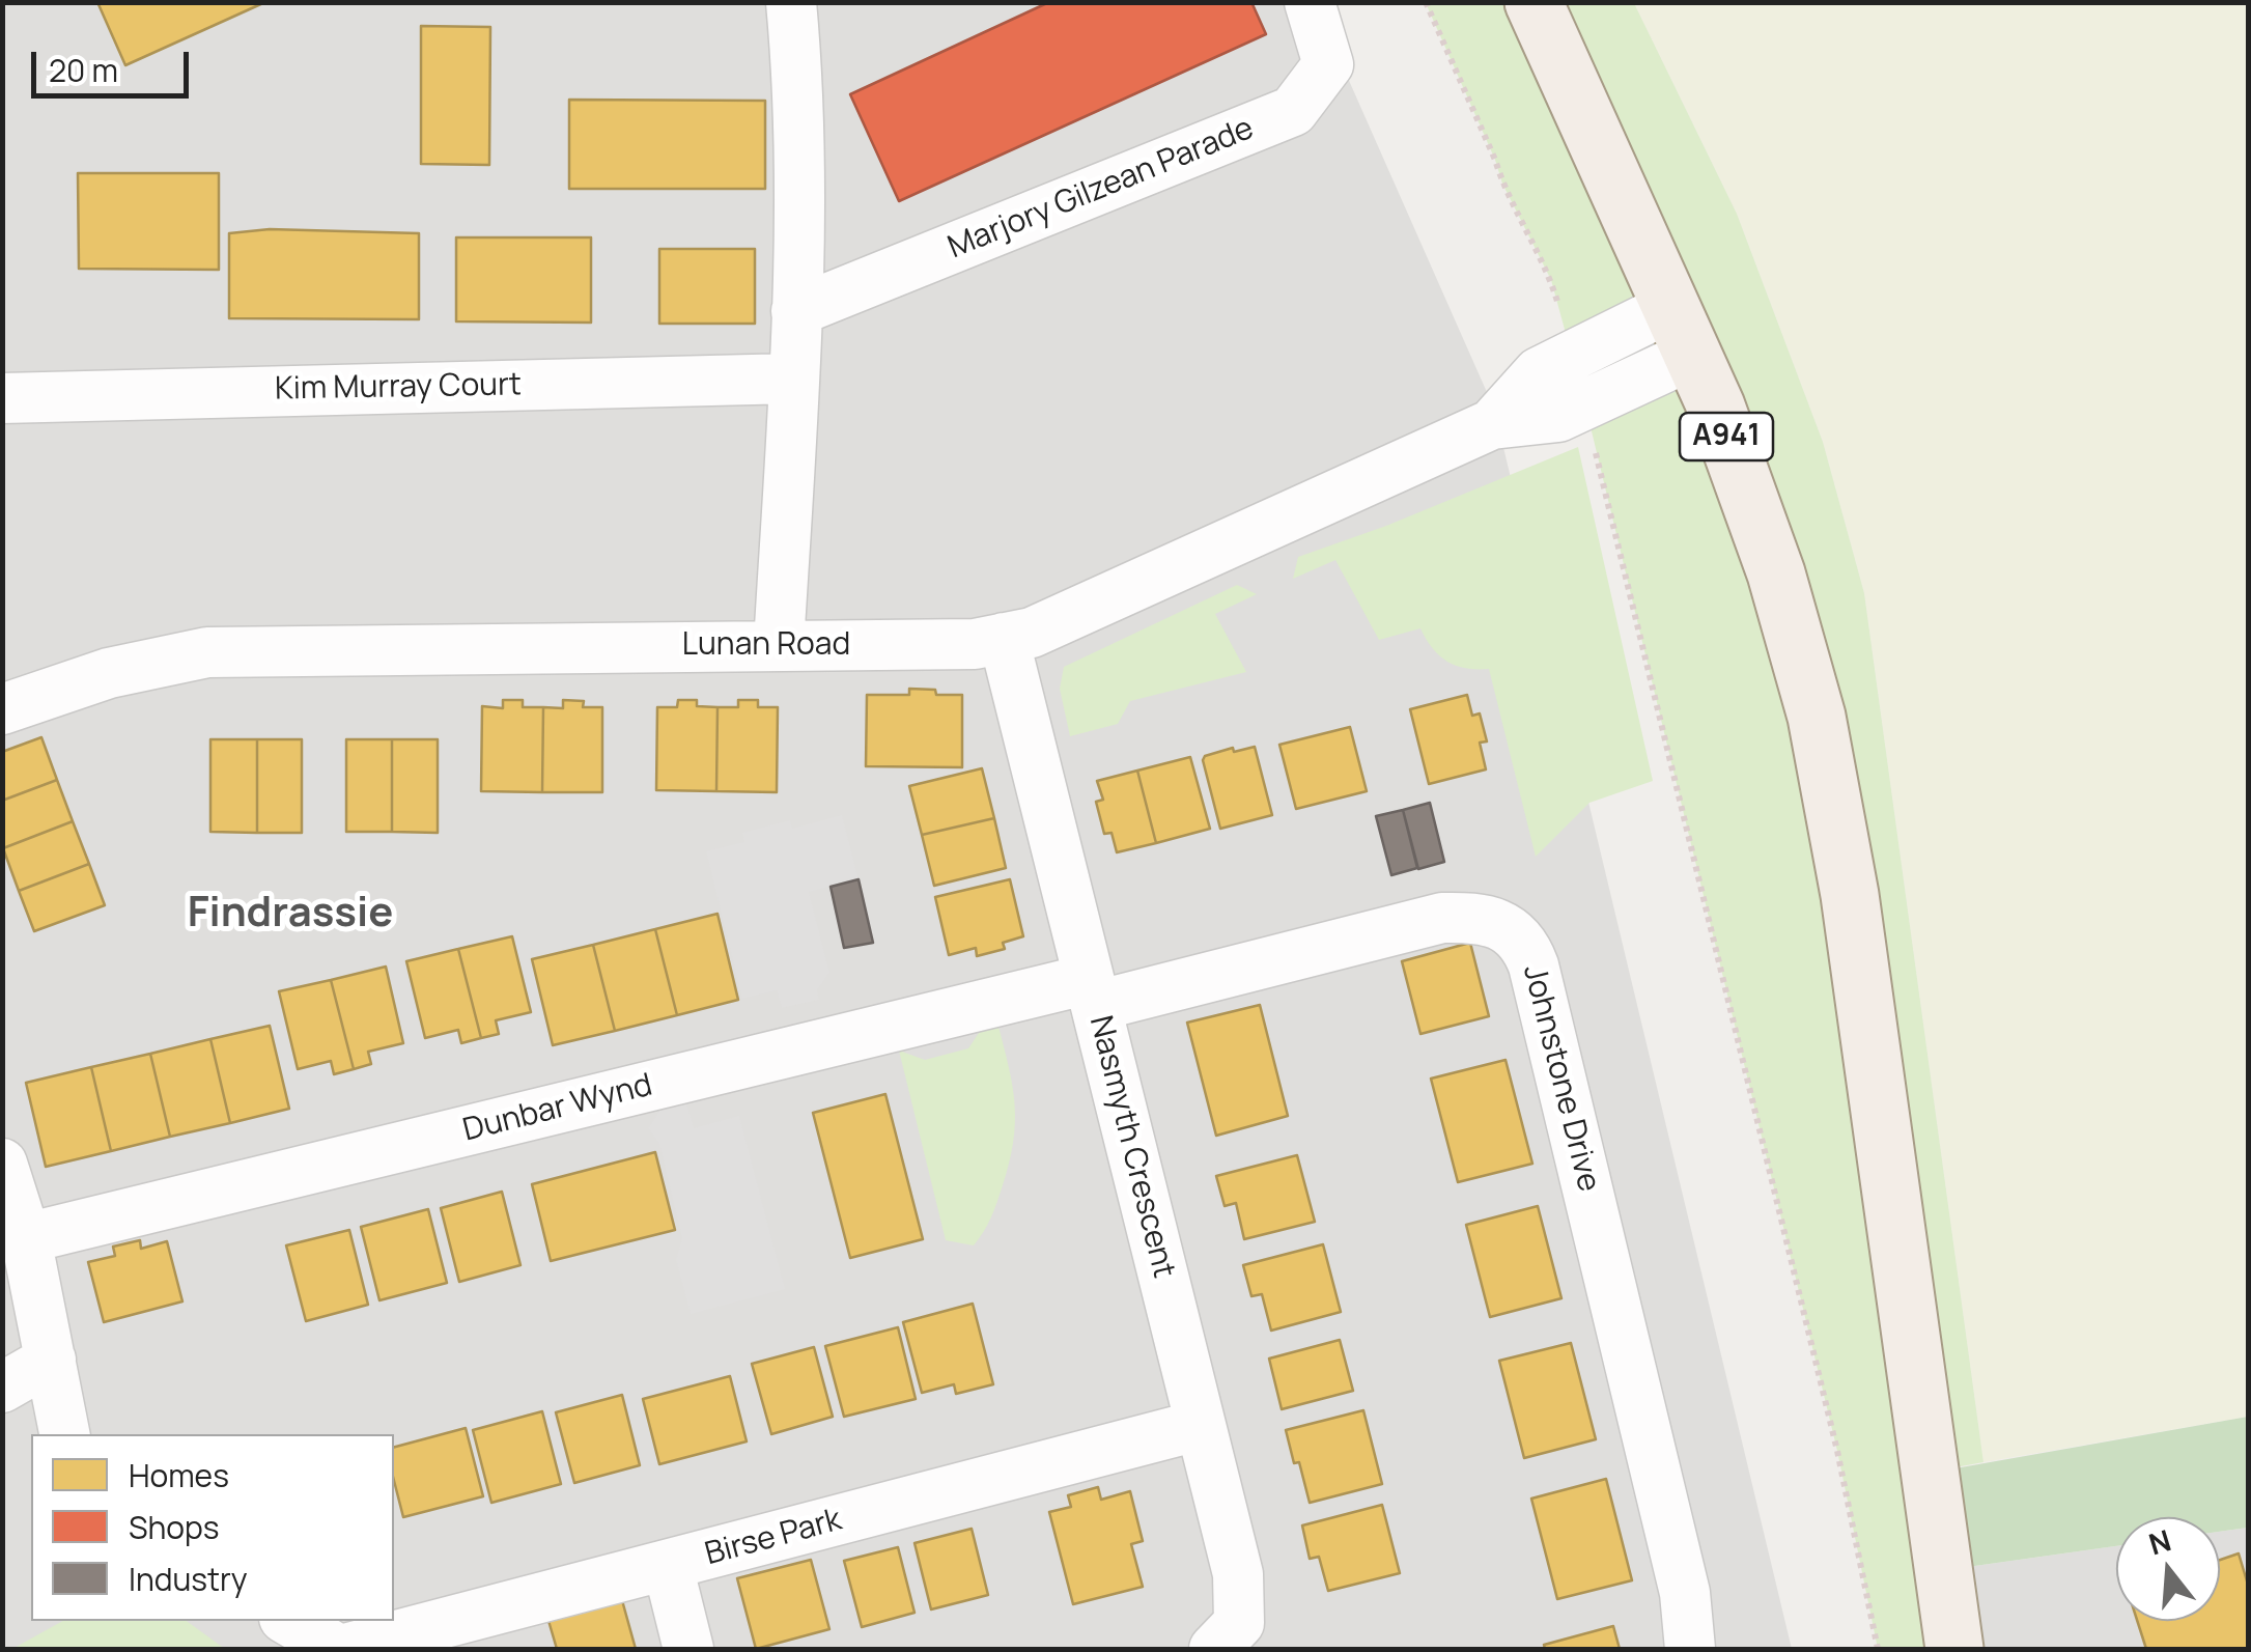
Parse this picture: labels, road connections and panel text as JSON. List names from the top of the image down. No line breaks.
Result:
{"streets":{"main road":["A941"],"street":["Marjory Gilzean Parade","Kim Murray Court","Lunan Road","Johnstone Drive","Dunbar Wynd","Nasmyth Crescent","Birse Park"]},"crossings":[["Lunan Road","Nasmyth Crescent"],["Johnstone Drive","Dunbar Wynd"],["Johnstone Drive","Nasmyth Crescent"],["Dunbar Wynd","Nasmyth Crescent"],["Nasmyth Crescent","Birse Park"]],"districts":["Findrassie"],"legend":["Homes","Shops","Industry"],"scale_bar":"20 m","north":"top"}
